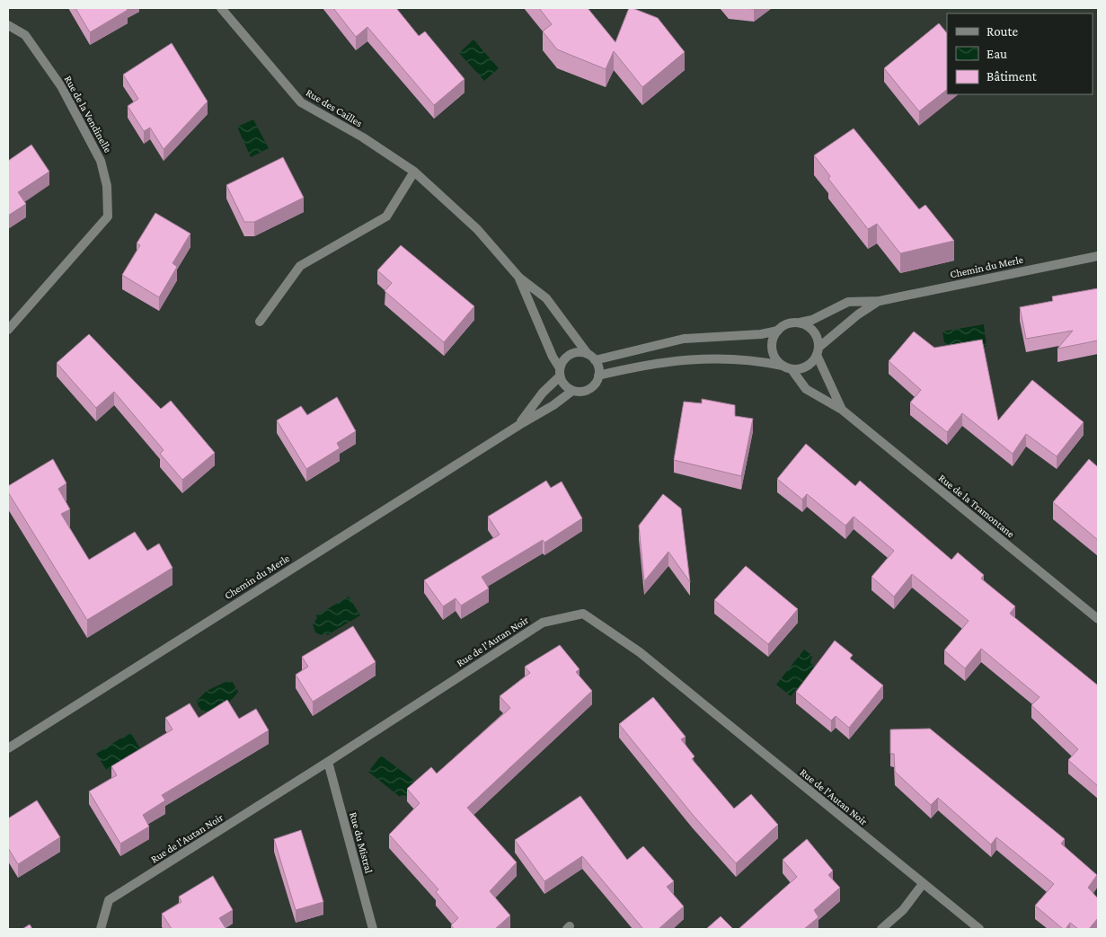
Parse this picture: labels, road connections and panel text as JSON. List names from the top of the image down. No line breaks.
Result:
{"streets":{"street":["Rue des Cailles","Rue de la Vendinelle","Chemin du Merle","Rue de la Tramontane","Rue de l'Autan Noir","Rue du Mistral"]},"crossings":[["Rue des Cailles","Chemin du Merle"],["Chemin du Merle","Rue de la Tramontane"],["Rue de l'Autan Noir","Rue du Mistral"]],"legend":["Route","Eau","Bâtiment"]}
